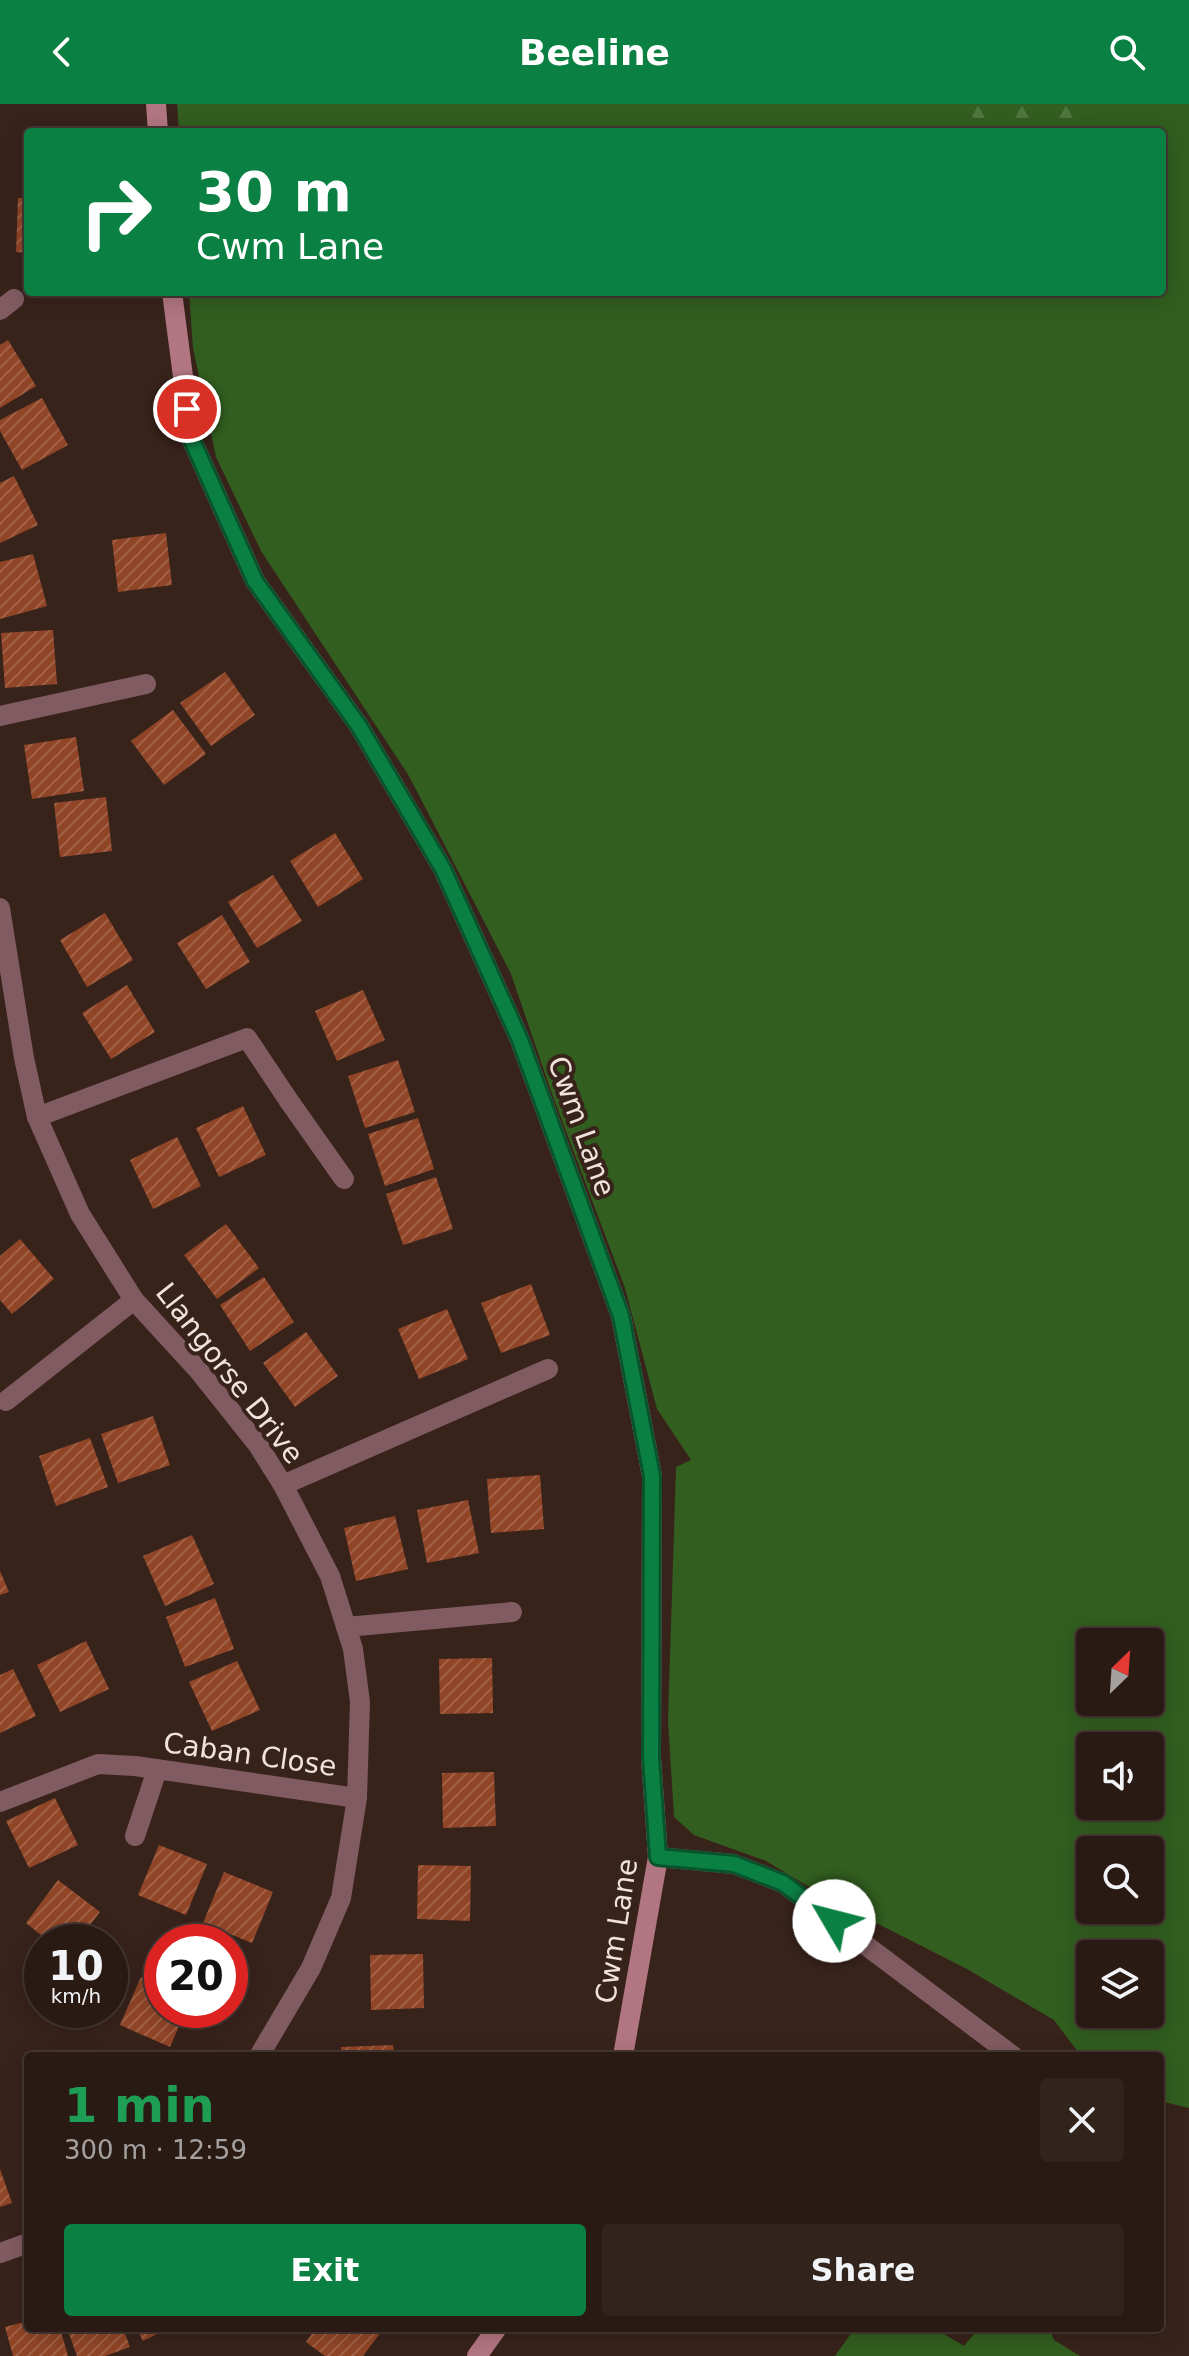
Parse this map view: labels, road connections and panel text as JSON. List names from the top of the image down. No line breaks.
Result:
{"streets":{"street":["Cwm Lane","Llangorse Drive","Caban Close"]},"crossings":[["Llangorse Drive","Caban Close"]],"north":"top right","page":{"header":"Beeline","turn":["30 m","Cwm Lane"],"speed":"10 km/h","limit":"20","heading":["1 min","300 m · 12:59"],"buttons":["Exit","Share"]}}
